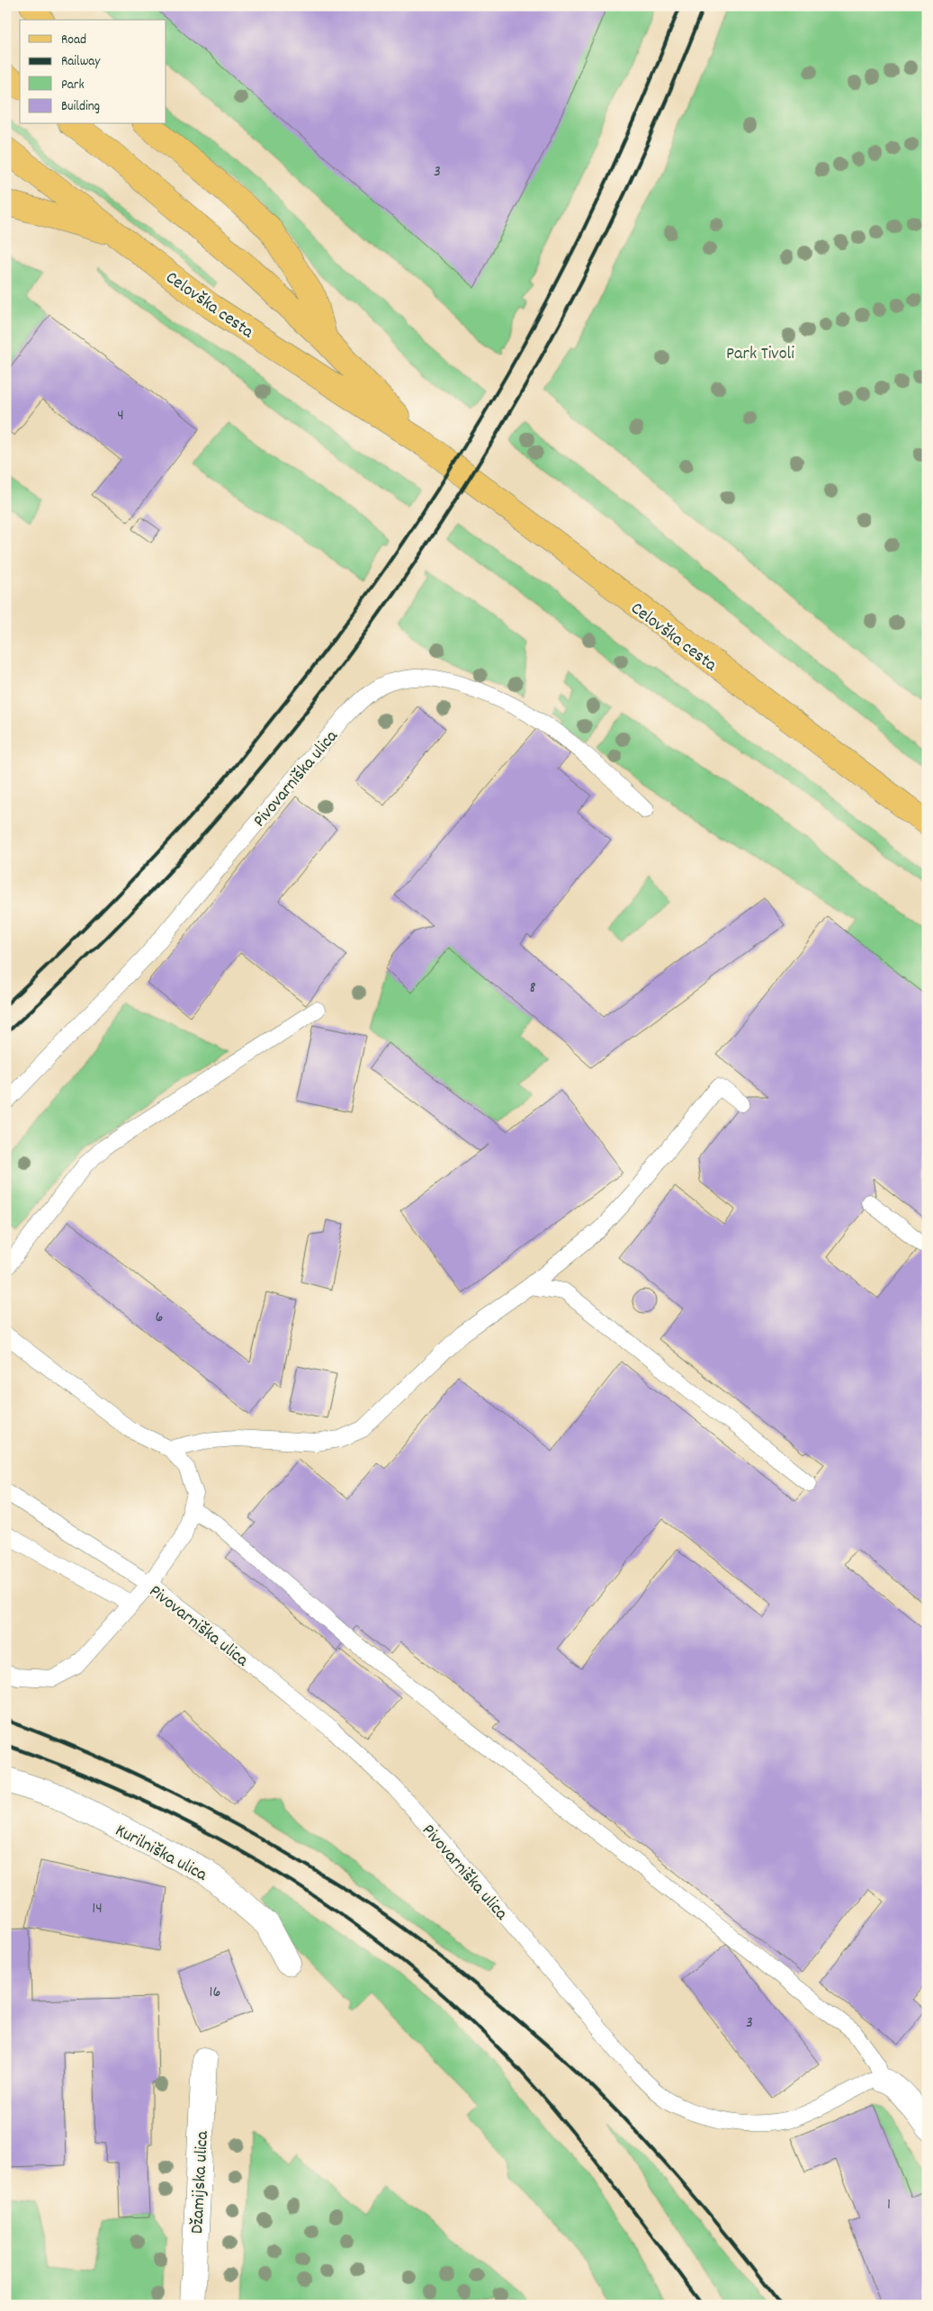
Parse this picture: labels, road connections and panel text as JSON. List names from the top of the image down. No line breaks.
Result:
{"streets":{"main road":["Celovška cesta"],"street":["Kurilniška ulica","Džamijska ulica"],"lane":["Pivovarniška ulica"]},"parks":["Park Tivoli"],"house_numbers":["3","4","8","6","14","16","3","1"],"legend":["Road","Railway","Park","Building"]}
